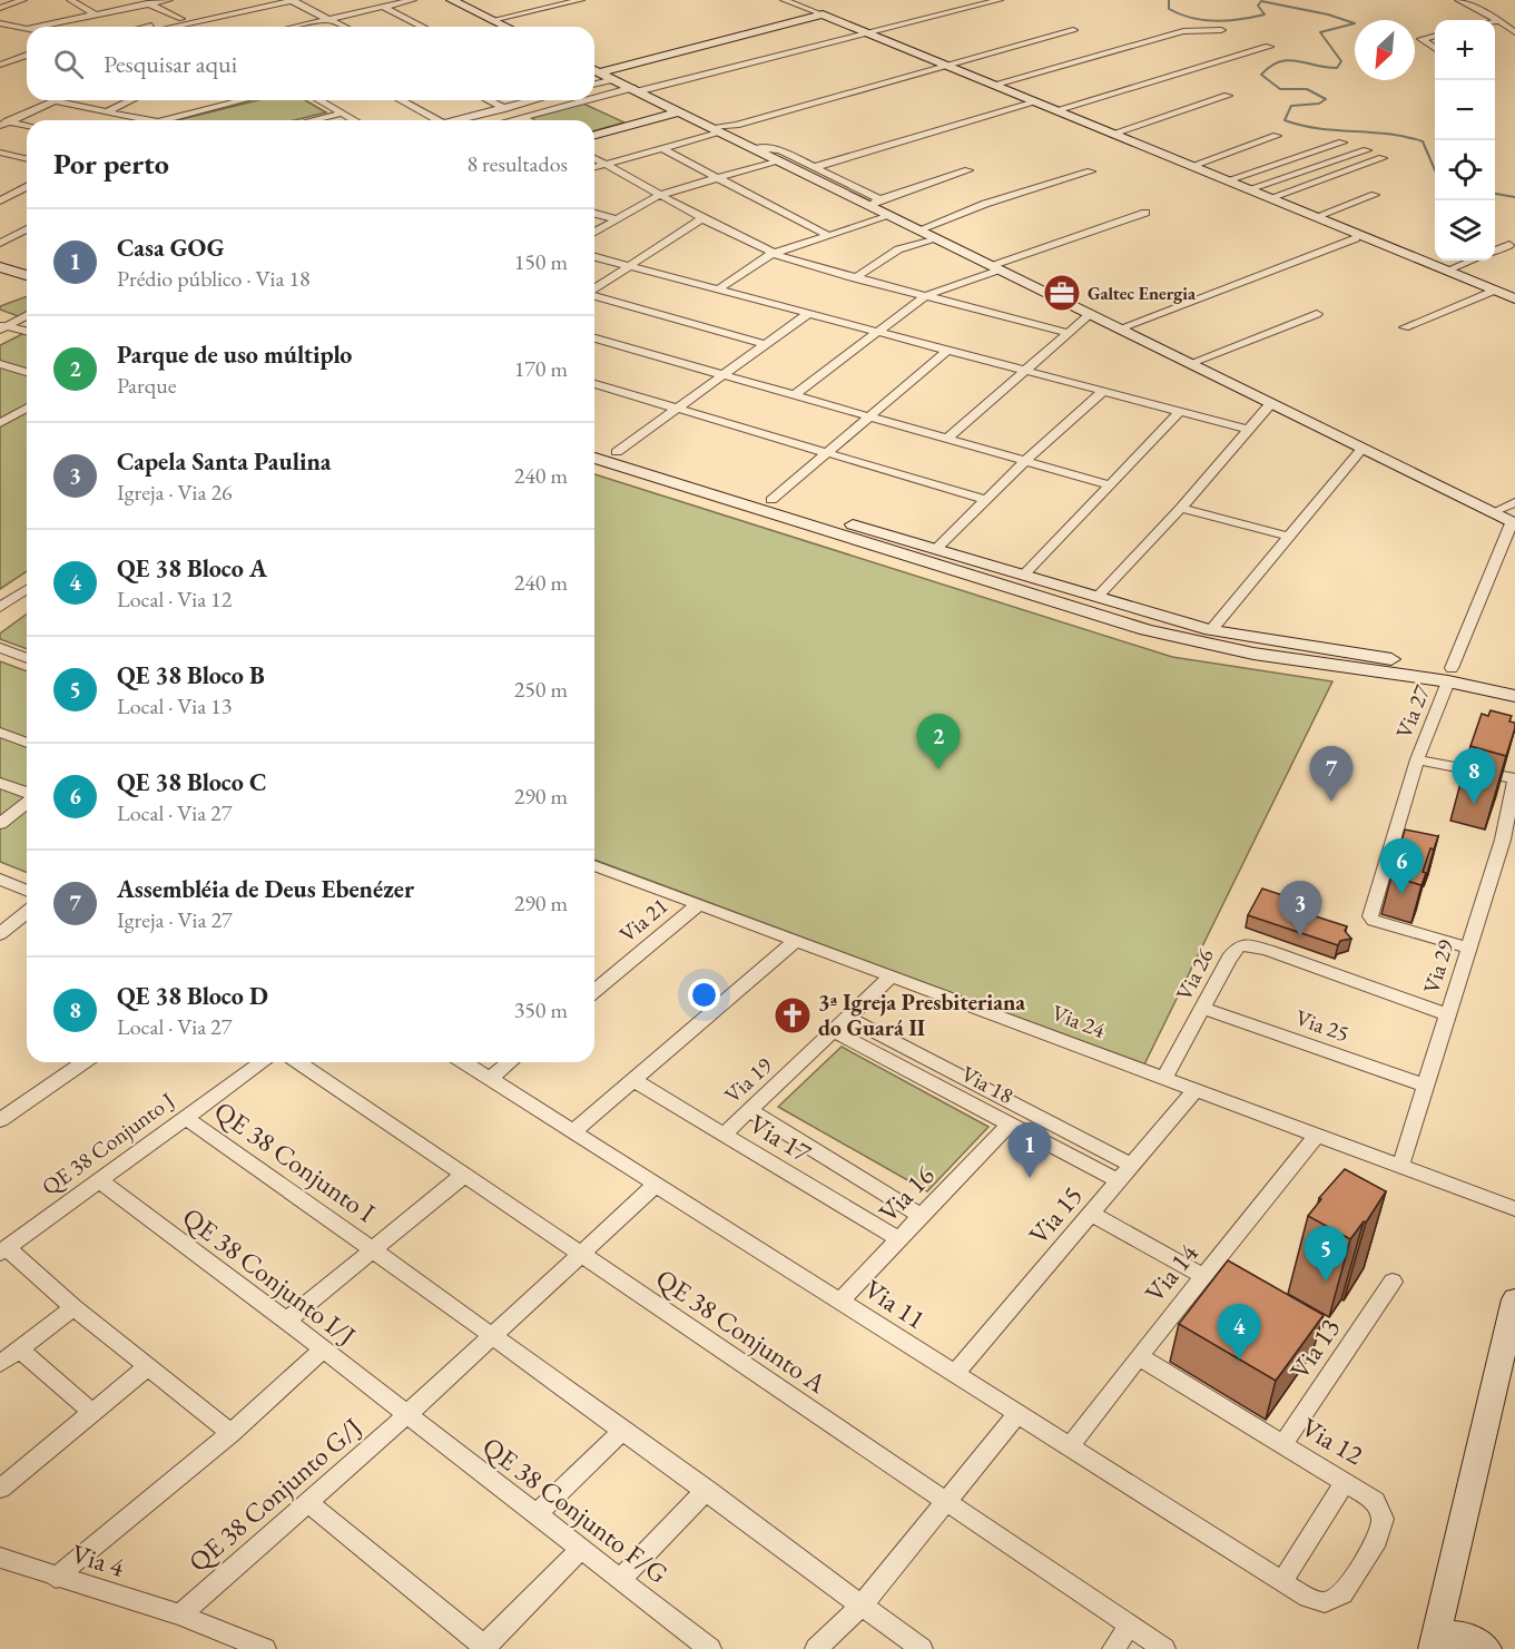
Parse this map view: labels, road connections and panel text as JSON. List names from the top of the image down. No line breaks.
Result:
{"streets":{"street":["Via 27","Via 21","Via 29","Via 26","Via 24","Via 25","Via 19","Via 18","Via 17","QE 38 Conjunto J","QE 38 Conjunto I","Via 16","Via 15","Via 14","QE 38 Conjunto I/J","Via 11","QE 38 Conjunto A","Via 13","Via 12","QE 38 Conjunto G/J","QE 38 Conjunto F/G","Via 4"]},"crossings":[["Via 27","Via 29"],["Via 21","Via 24"],["Via 29","Via 26"],["Via 29","Via 24"],["Via 29","Via 25"],["Via 26","Via 24"],["Via 26","Via 25"],["Via 24","Via 19"],["Via 24","Via 15"],["Via 24","Via 14"],["Via 19","Via 18"],["Via 19","Via 17"],["Via 18","Via 16"],["Via 18","Via 15"],["Via 17","Via 16"],["QE 38 Conjunto J","QE 38 Conjunto I"],["QE 38 Conjunto J","QE 38 Conjunto I/J"],["QE 38 Conjunto I","QE 38 Conjunto I/J"],["QE 38 Conjunto I","QE 38 Conjunto A"],["QE 38 Conjunto I","QE 38 Conjunto G/J"],["Via 16","Via 11"],["Via 15","Via 11"],["Via 14","Via 11"],["Via 14","Via 12"],["QE 38 Conjunto I/J","QE 38 Conjunto G/J"],["QE 38 Conjunto I/J","QE 38 Conjunto F/G"],["Via 11","Via 12"],["Via 11","QE 38 Conjunto G/J"],["QE 38 Conjunto A","QE 38 Conjunto G/J"],["Via 13","Via 12"],["QE 38 Conjunto G/J","QE 38 Conjunto F/G"],["QE 38 Conjunto G/J","Via 4"]],"places":{"office":["Galtec Energia"],"church":["3ª Igreja Presbiteriana do Guará II"]},"north":"bottom left","page":{"map_buttons":["+","−"],"search":"Pesquisar aqui","heading":["Por perto","8 resultados"],"list":[{"mark":"1","name":"Casa GOG","note":"Prédio público · Via 18","value":"150 m"},{"mark":"2","name":"Parque de uso múltiplo","note":"Parque","value":"170 m"},{"mark":"3","name":"Capela Santa Paulina","note":"Igreja · Via 26","value":"240 m"},{"mark":"4","name":"QE 38 Bloco A","note":"Local · Via 12","value":"240 m"},{"mark":"5","name":"QE 38 Bloco B","note":"Local · Via 13","value":"250 m"},{"mark":"6","name":"QE 38 Bloco C","note":"Local · Via 27","value":"290 m"},{"mark":"7","name":"Assembléia de Deus Ebenézer","note":"Igreja · Via 27","value":"290 m"},{"mark":"8","name":"QE 38 Bloco D","note":"Local · Via 27","value":"350 m"}],"pins":["2","7","8","6","3","1","5","4"]}}
